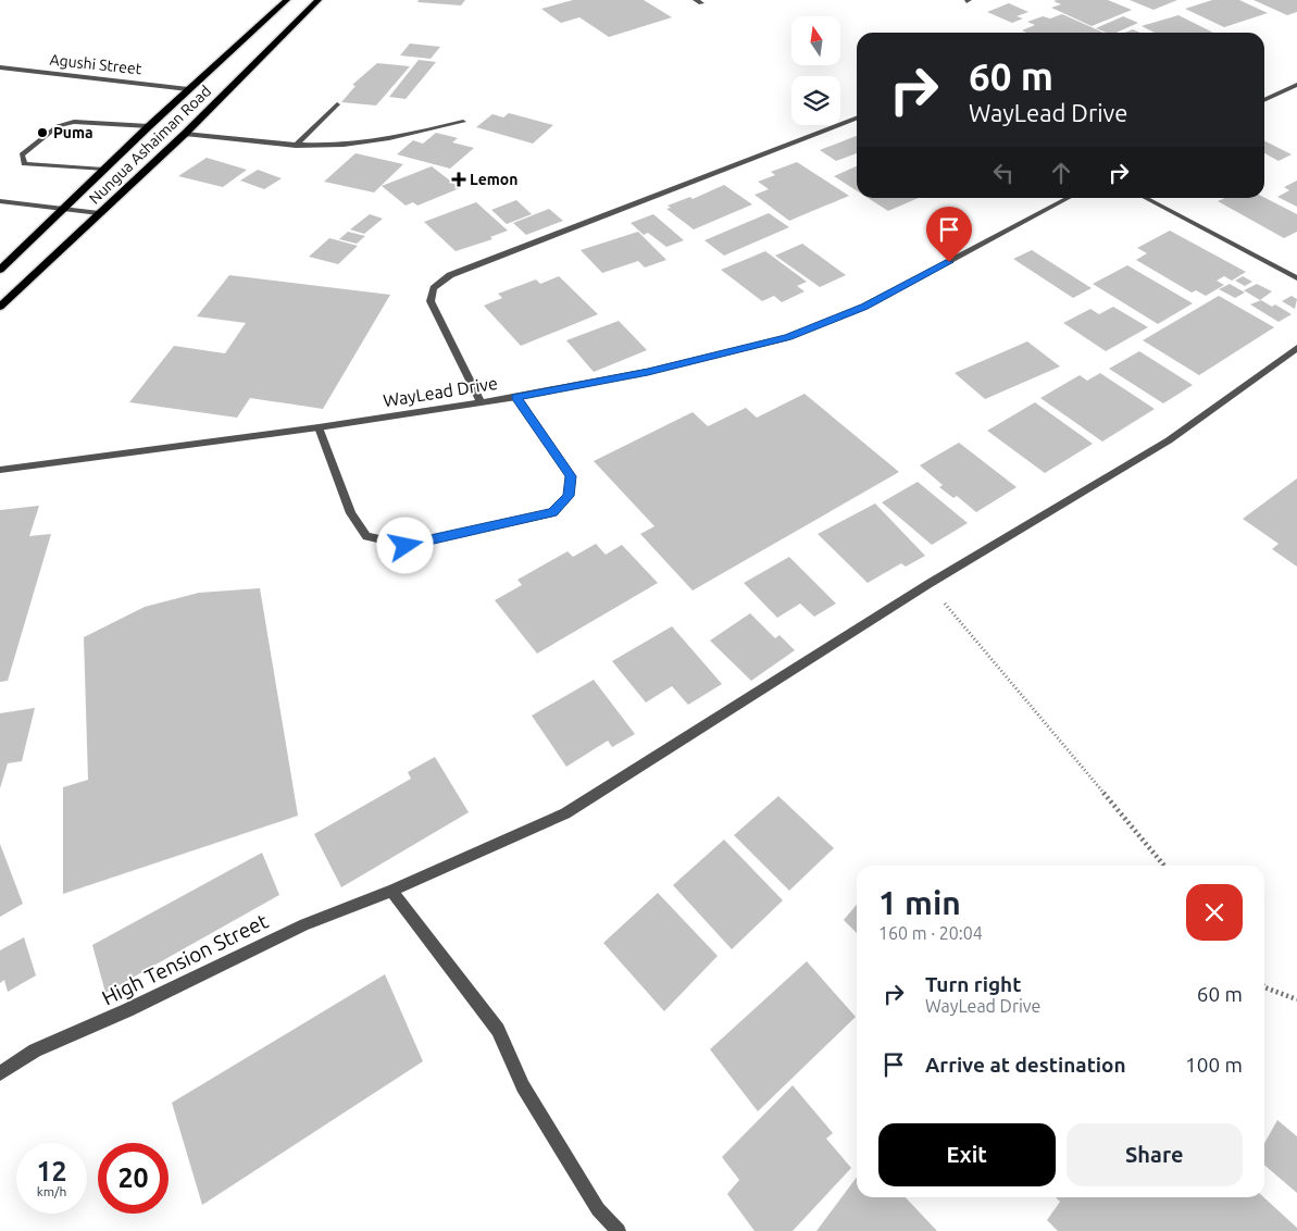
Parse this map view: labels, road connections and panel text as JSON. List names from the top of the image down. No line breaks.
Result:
{"streets":{"main road":["Nungua Ashaiman Road"],"street":["Agushi Street","WayLead Drive","High Tension Street"]},"crossings":[["Agushi Street","Nungua Ashaiman Road"]],"places":{"other":["Puma"],"health":["Lemon"]},"north":"top","page":{"turn":["60 m","WayLead Drive"],"heading":["1 min","160 m · 20:04"],"list":[{"name":"Turn right","note":"WayLead Drive","value":"60 m"},{"name":"Arrive at destination","value":"100 m"}],"buttons":["Exit","Share"],"speed":"12 km/h","limit":"20"}}
